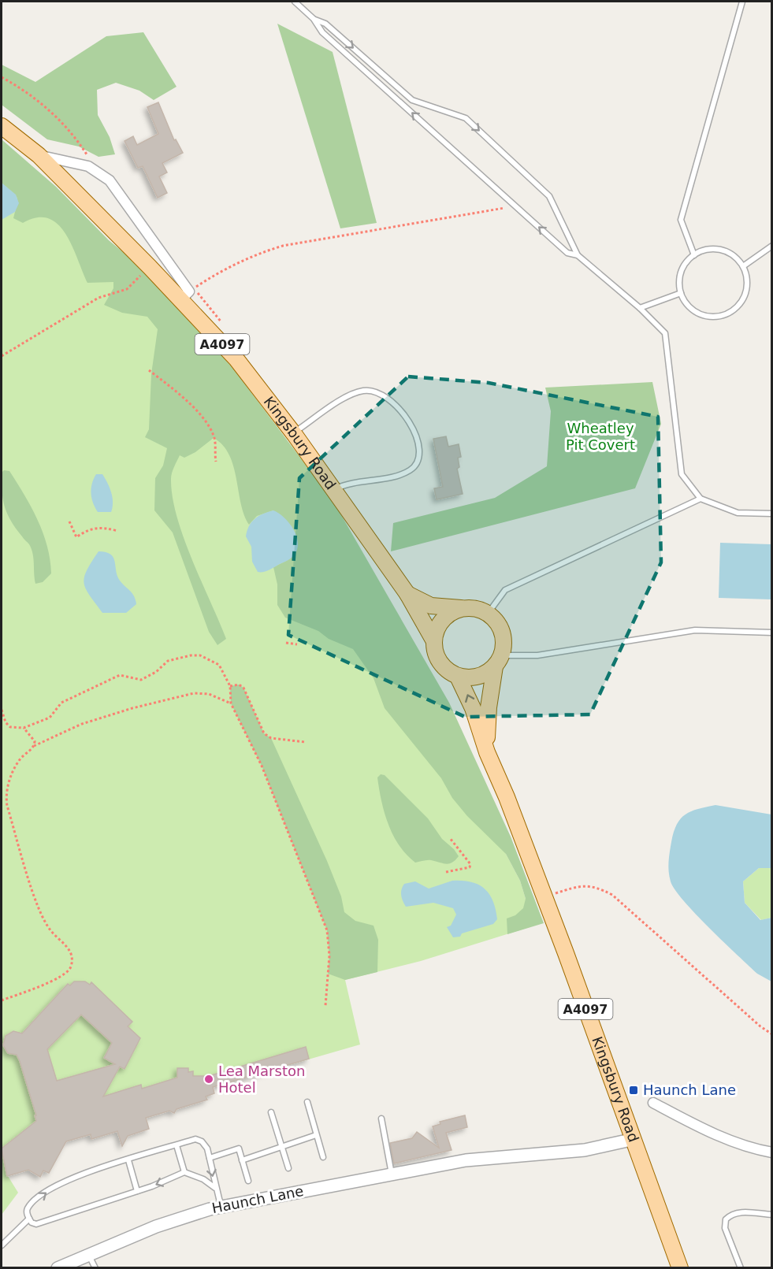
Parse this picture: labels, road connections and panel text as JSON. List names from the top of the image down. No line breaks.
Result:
{"streets":{"main road":["A4097","Kingsbury Road"],"street":["Haunch Lane"]},"crossings":[["Kingsbury Road","Haunch Lane"]],"parks":["Wheatley Pit Covert"],"places":{"other":["Lea Marston Hotel"],"transit":["Haunch Lane"]}}
